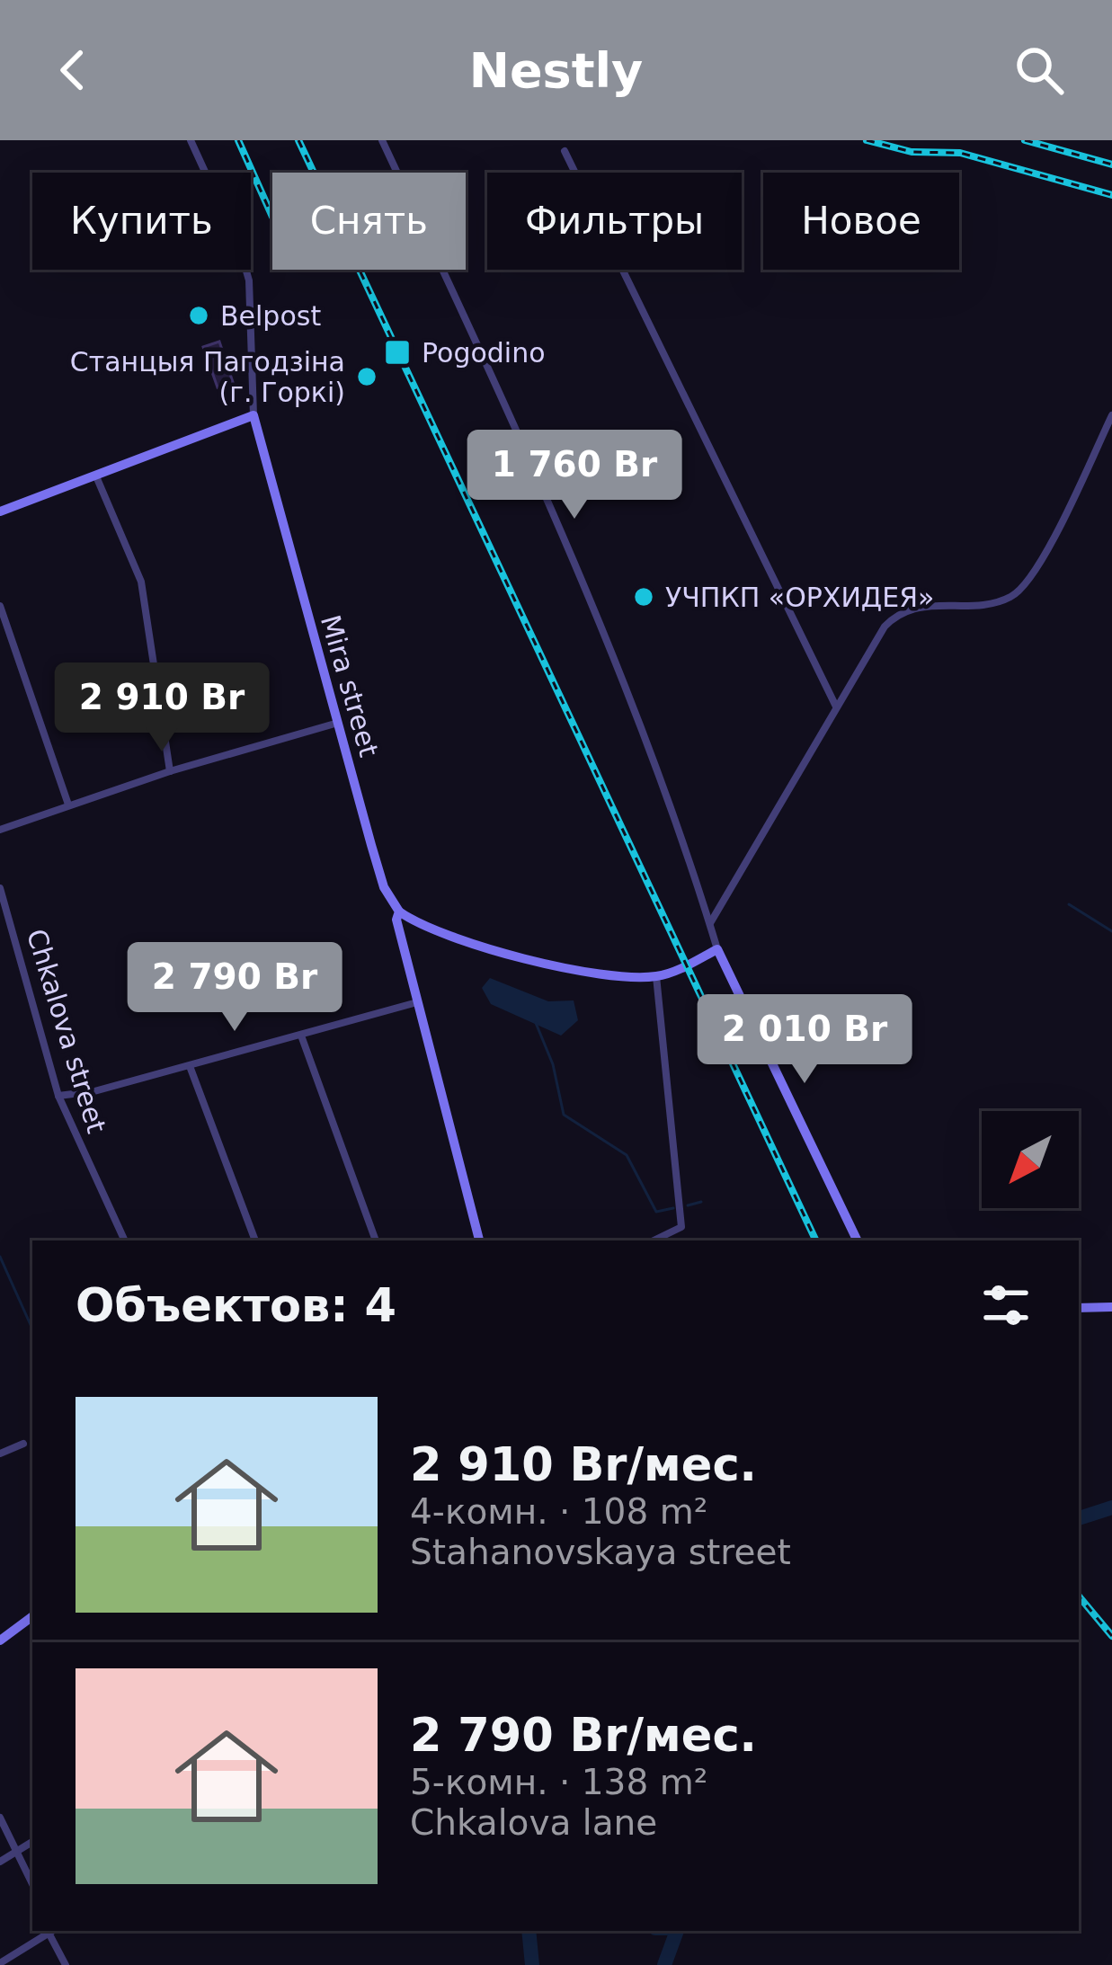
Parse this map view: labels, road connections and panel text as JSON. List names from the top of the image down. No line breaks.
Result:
{"streets":{"street":["Mira street","Chkalova street"]},"places":{"other":["Belpost","Станцыя Пагодзіна (г. Горкі)","УЧПКП «ОРХИДЕЯ»"],"transit":["Pogodino"]},"north":"bottom left","page":{"header":"Nestly","chip":["Купить","Снять","Фильтры","Новое"],"price":["1 760 Br","2 910 Br","2 790 Br","2 010 Br"],"heading":"Объектов: 4","list":[{"name":"2 910 Br/мес.","note":"4-комн. · 108 m² · Stahanovskaya street"},{"name":"2 790 Br/мес.","note":"5-комн. · 138 m² · Chkalova lane"}]}}
